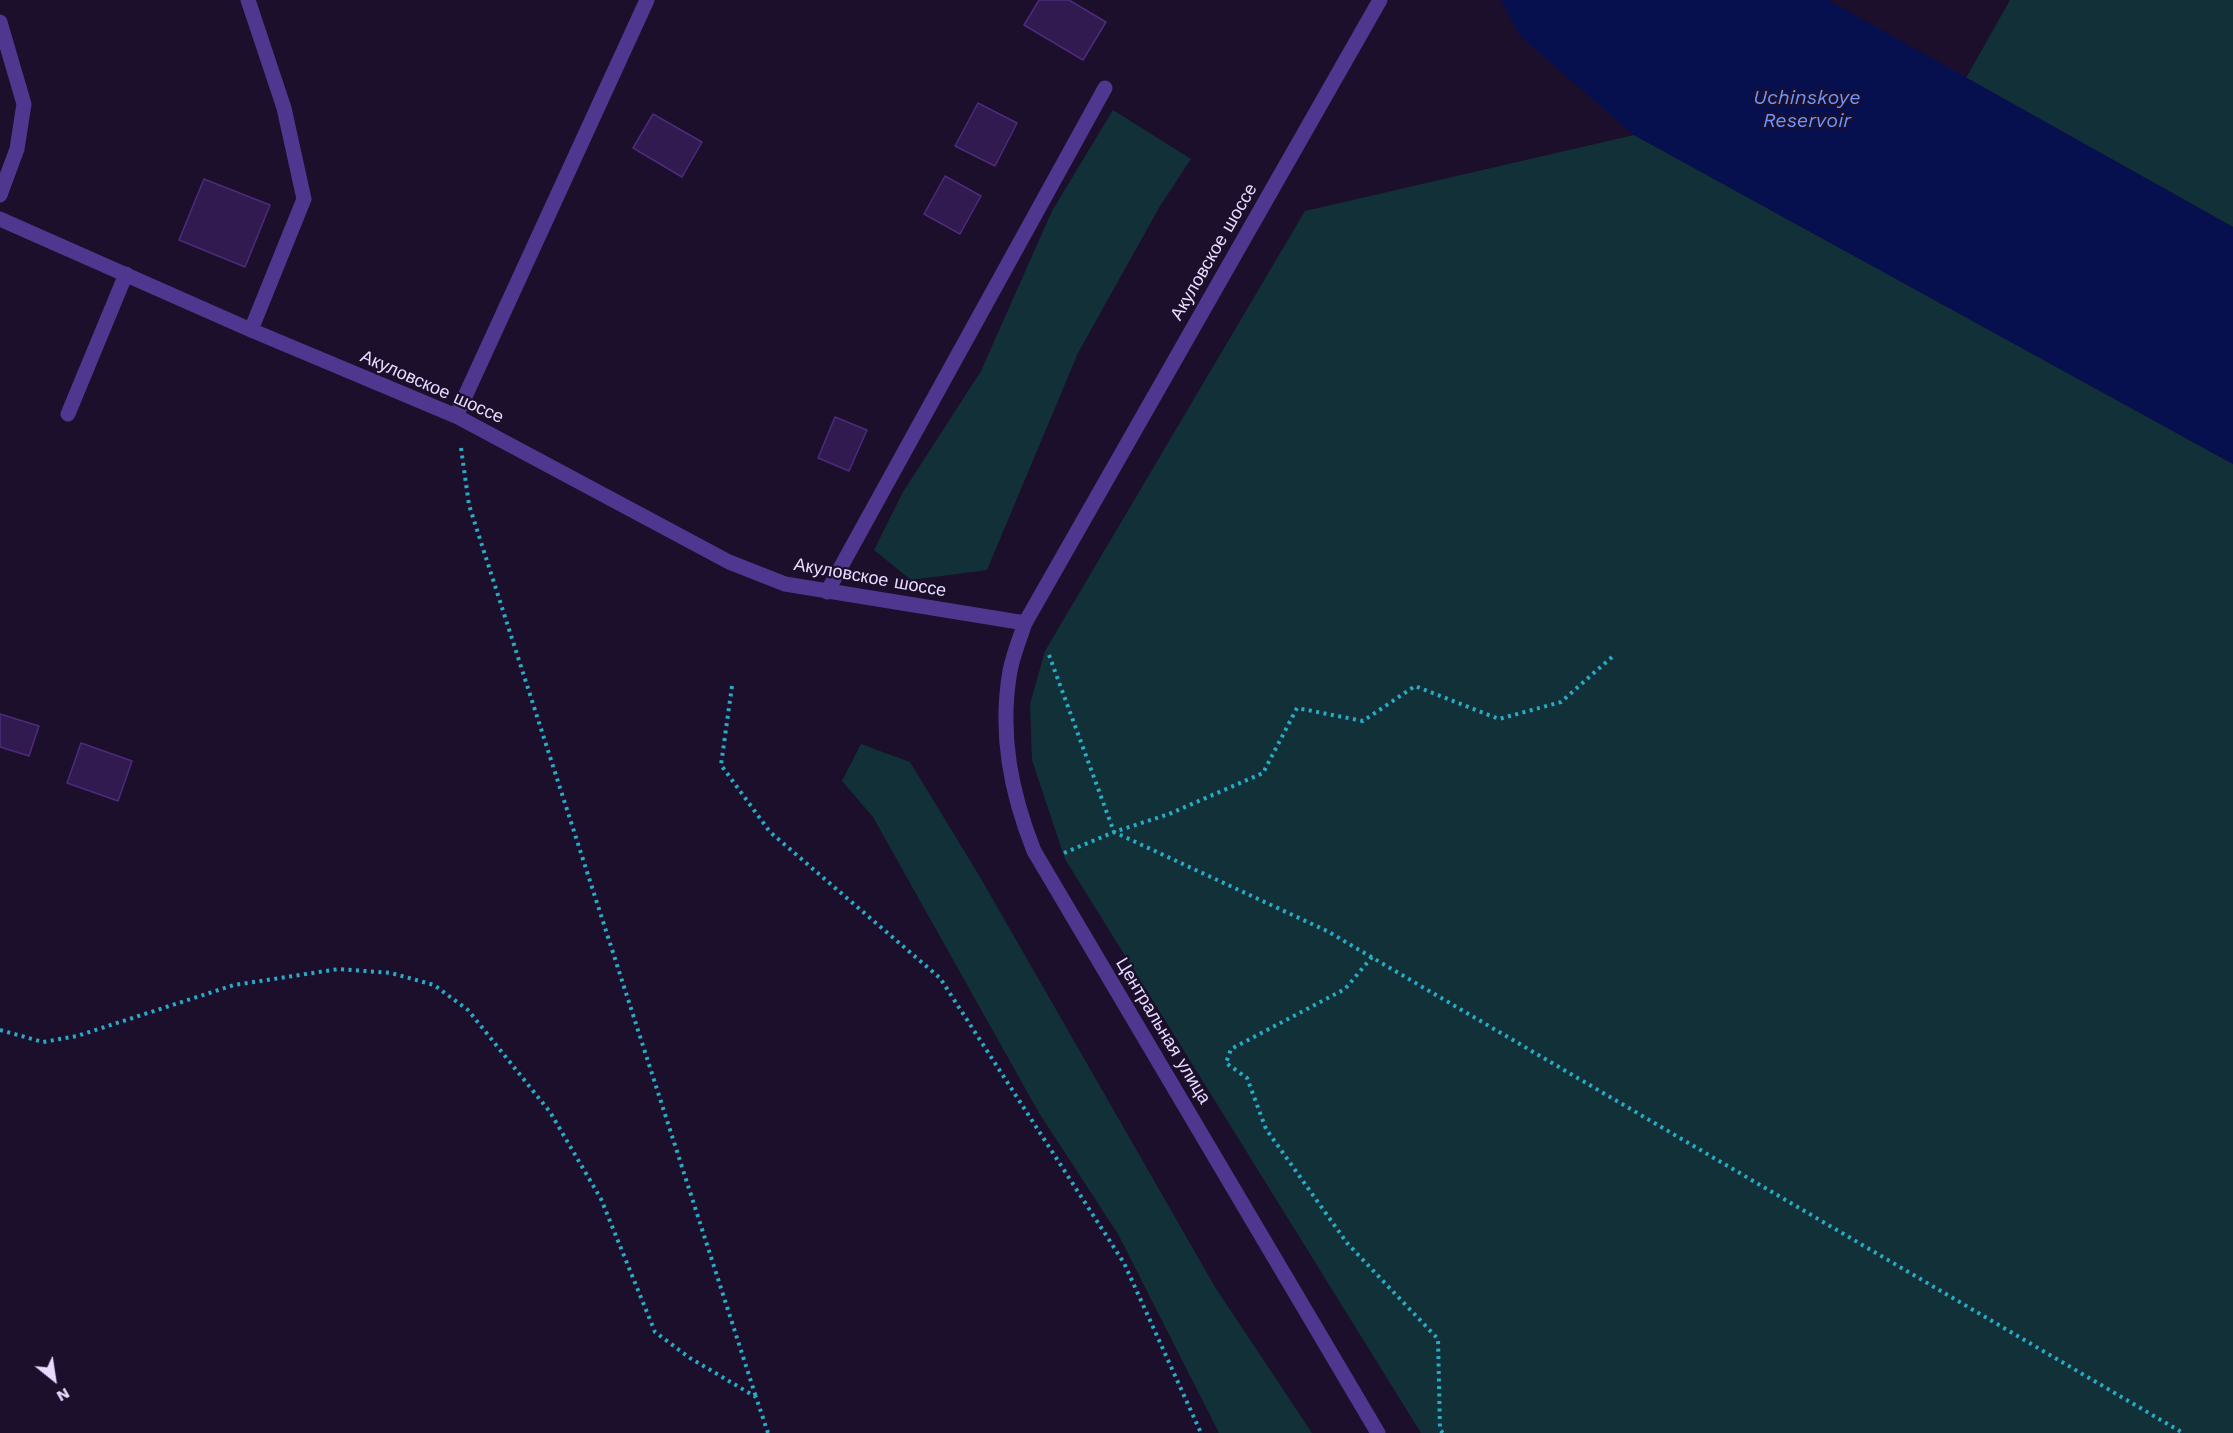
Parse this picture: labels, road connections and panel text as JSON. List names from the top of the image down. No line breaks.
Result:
{"streets":{"street":["Акуловское шоссе","Центральная улица"]},"crossings":[["Акуловское шоссе","Центральная улица"]],"water":["Uchinskoye Reservoir"],"north":"bottom right"}
